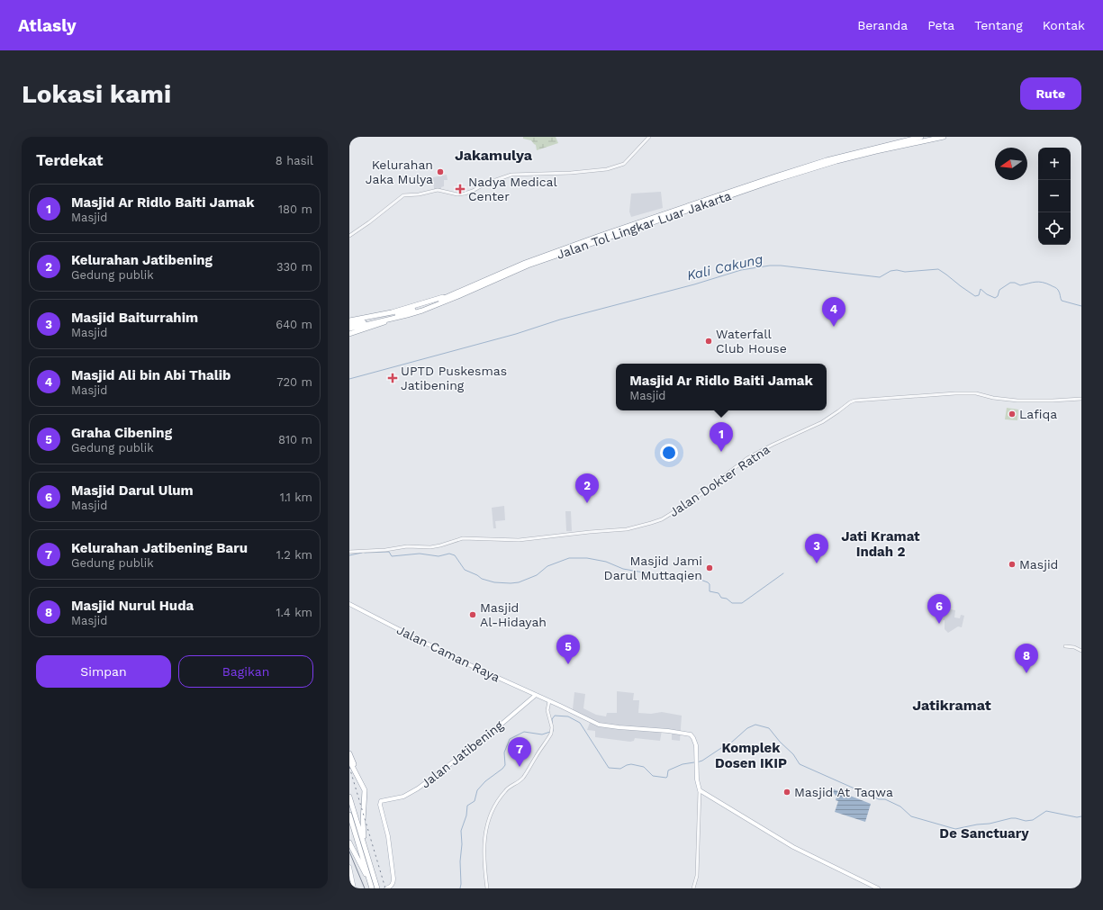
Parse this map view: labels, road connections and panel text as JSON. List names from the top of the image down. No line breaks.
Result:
{"streets":{"highway":["Jalan Tol Lingkar Luar Jakarta"],"main road":["Jalan Caman Raya","Jalan Jatibening"],"street":["Jalan Dokter Ratna"]},"crossings":[["Jalan Caman Raya","Jalan Jatibening"]],"districts":["Jakamulya","Jati Kramat Indah 2","Jatikramat","Komplek Dosen IKIP","De Sanctuary"],"water":["Kali Cakung"],"places":{"other":["Kelurahan Jaka Mulya","Waterfall Club House","Lafiqa","Masjid","Masjid Jami Darul Muttaqien","Masjid Al-Hidayah","Masjid At Taqwa"],"health":["Nadya Medical Center","UPTD Puskesmas Jatibening"]},"north":"left","page":{"header":"Atlasly","nav":["Beranda","Peta","Tentang","Kontak"],"buttons":["Rute",["Simpan","Bagikan"]],"title":"Lokasi kami","heading":["Terdekat","8 hasil"],"map_buttons":["+","−"],"list":[{"mark":"1","name":"Masjid Ar Ridlo Baiti Jamak","note":"Masjid","value":"180 m"},{"mark":"2","name":"Kelurahan Jatibening","note":"Gedung publik","value":"330 m"},{"mark":"3","name":"Masjid Baiturrahim","note":"Masjid","value":"640 m"},{"mark":"4","name":"Masjid Ali bin Abi Thalib","note":"Masjid","value":"720 m"},{"mark":"5","name":"Graha Cibening","note":"Gedung publik","value":"810 m"},{"mark":"6","name":"Masjid Darul Ulum","note":"Masjid","value":"1.1 km"},{"mark":"7","name":"Kelurahan Jatibening Baru","note":"Gedung publik","value":"1.2 km"},{"mark":"8","name":"Masjid Nurul Huda","note":"Masjid","value":"1.4 km"}],"pins":["4","1","2","3","6","5","8","7"],"popup":["Masjid Ar Ridlo Baiti Jamak","Masjid"]}}
